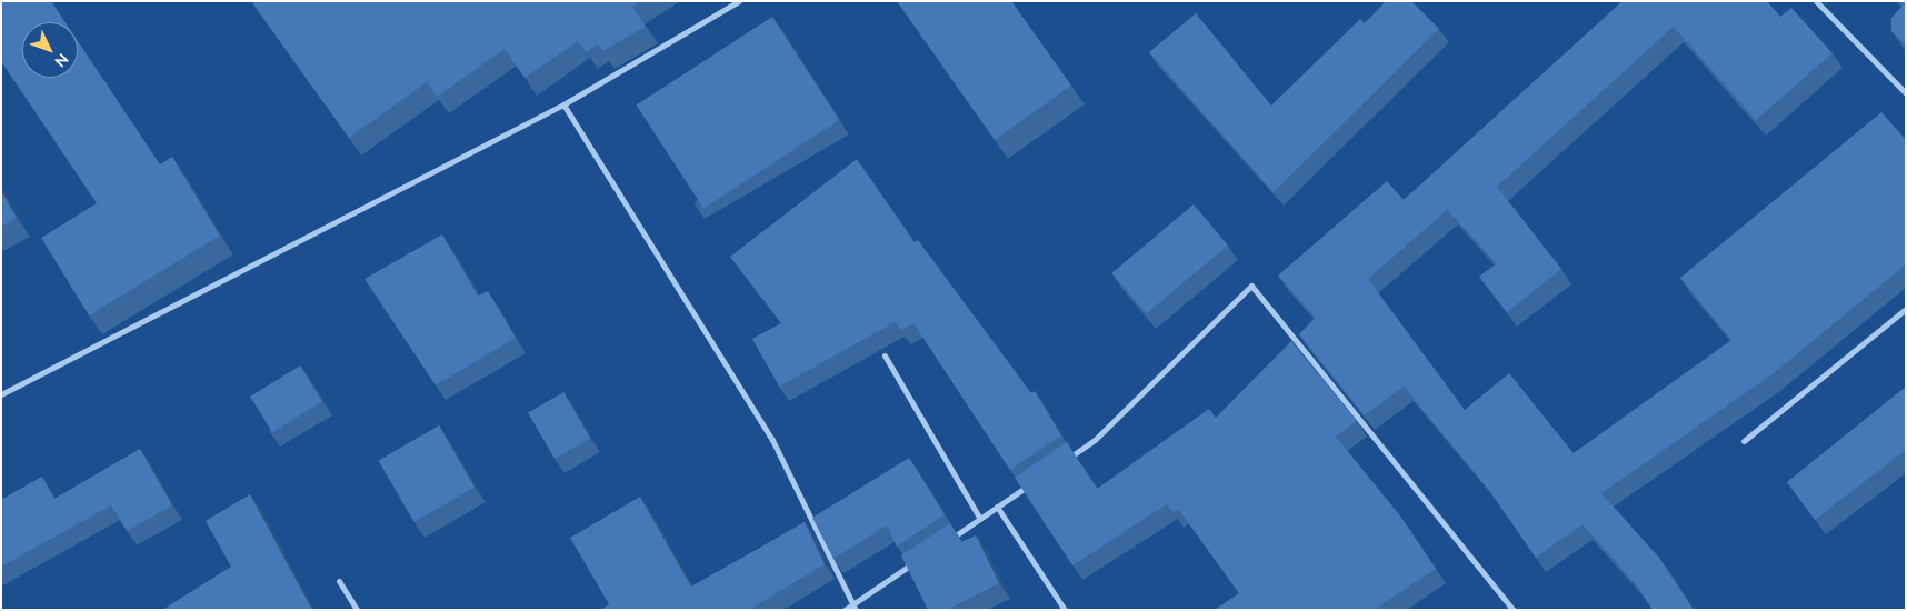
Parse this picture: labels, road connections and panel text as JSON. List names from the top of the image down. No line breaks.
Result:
{"north":"bottom right"}
